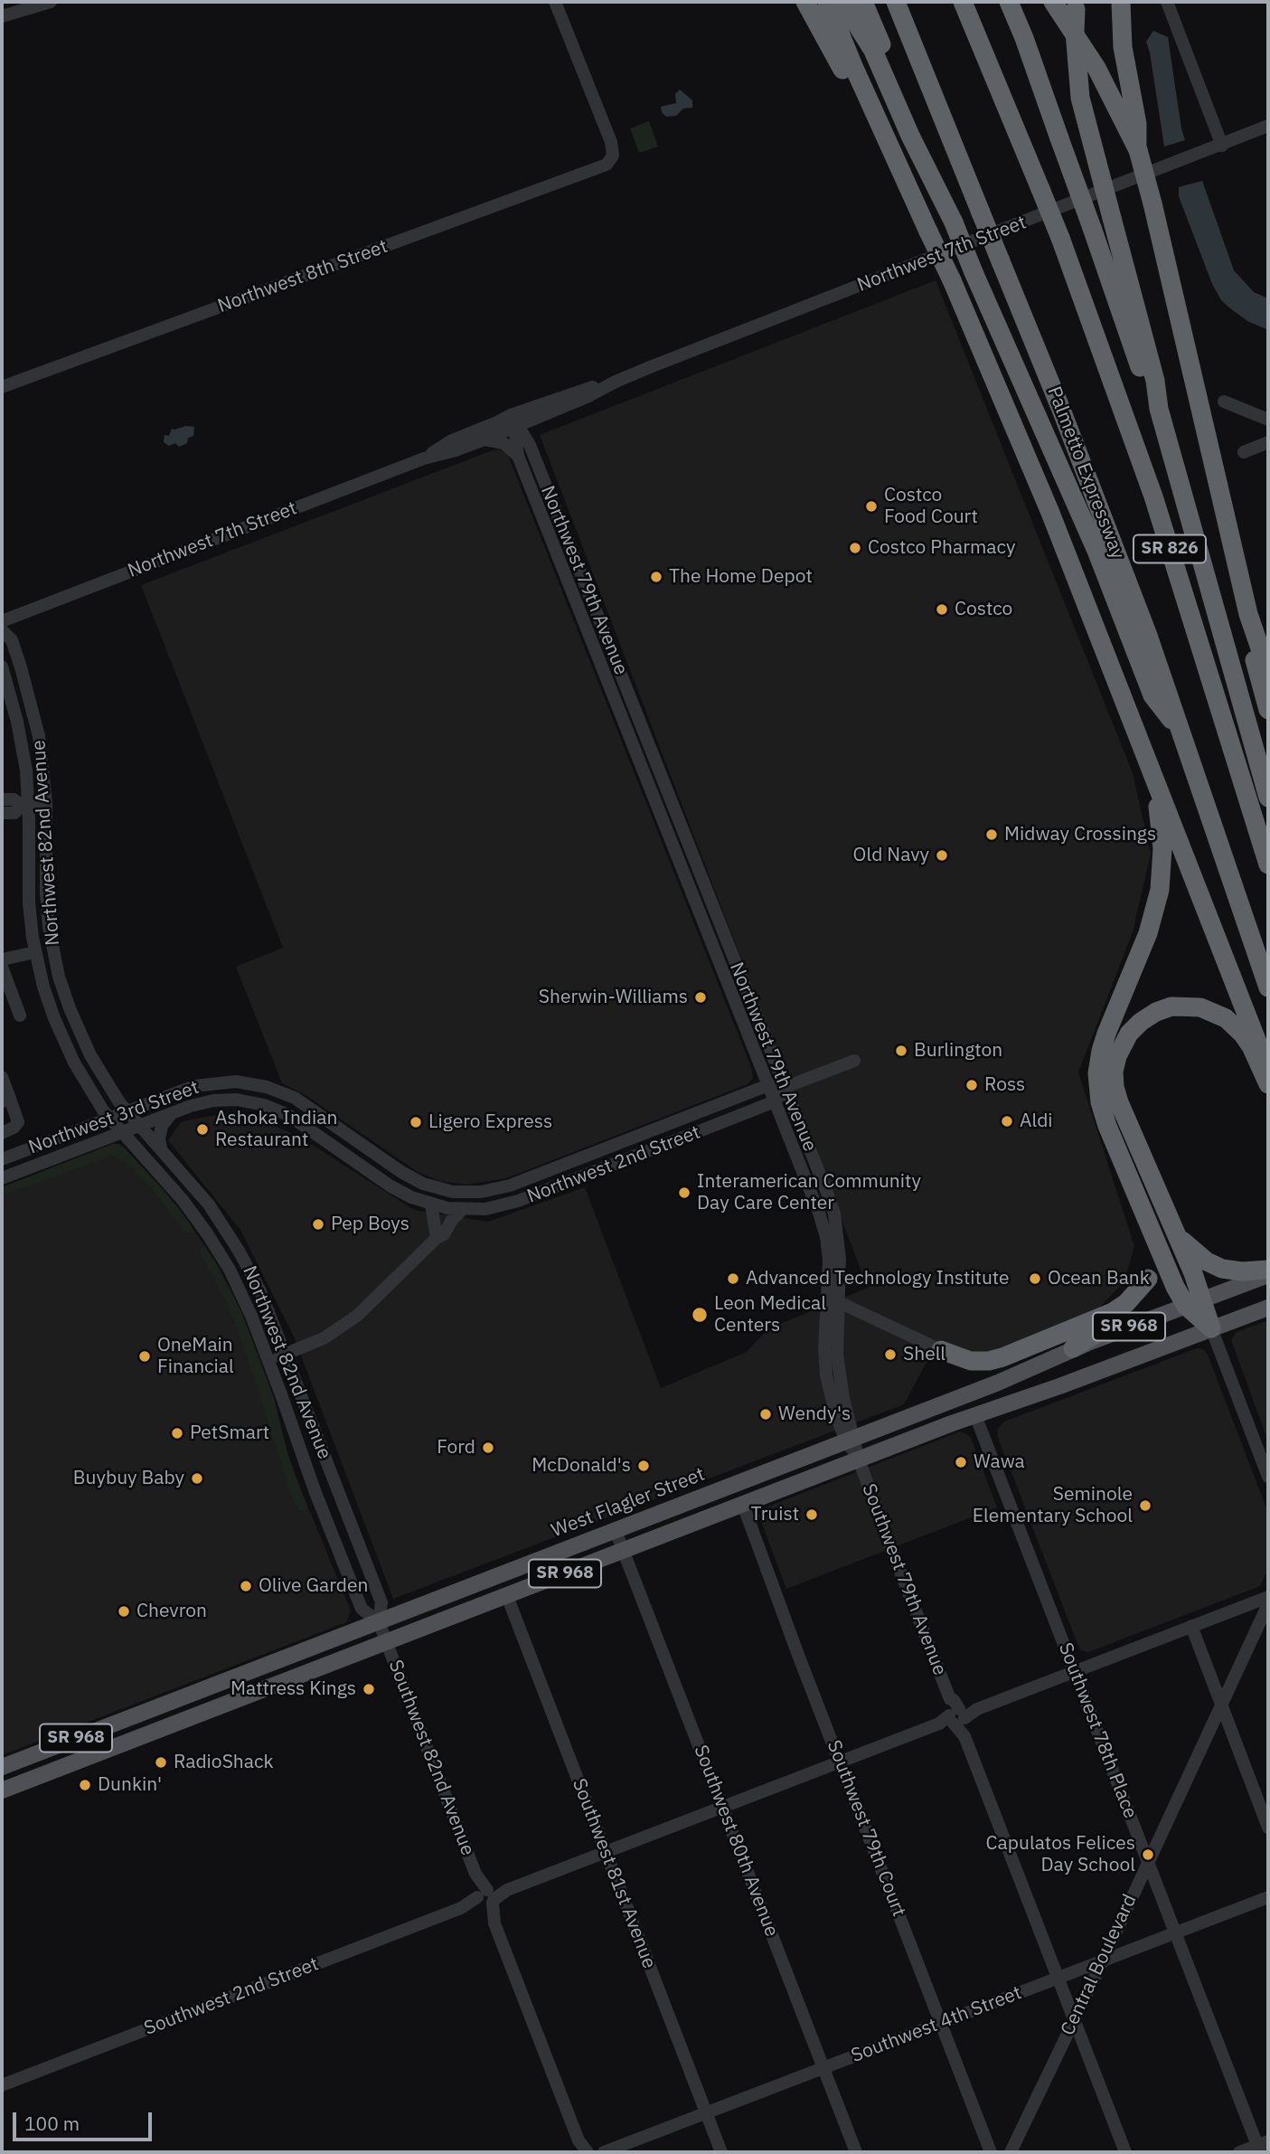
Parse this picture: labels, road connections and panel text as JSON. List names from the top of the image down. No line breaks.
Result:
{"streets":{"highway":["Palmetto Expressway","SR 826"],"main road":["SR 968","West Flagler Street"],"street":["Northwest 7th Street","Northwest 8th Street","Northwest 79th Avenue","Northwest 82nd Avenue","Northwest 3rd Street","Northwest 2nd Street","Southwest 79th Avenue","Southwest 78th Place","Southwest 82nd Avenue","Southwest 79th Court","Southwest 80th Avenue","Southwest 81st Avenue","Central Boulevard","Southwest 2nd Street","Southwest 4th Street"]},"crossings":[["Northwest 7th Street","Northwest 79th Avenue"],["Northwest 79th Avenue","Northwest 2nd Street"],["Northwest 79th Avenue","SR 968"],["Northwest 79th Avenue","West Flagler Street"],["Northwest 79th Avenue","Southwest 79th Avenue"],["Northwest 82nd Avenue","Northwest 3rd Street"],["Northwest 82nd Avenue","SR 968"],["Northwest 82nd Avenue","West Flagler Street"],["Northwest 82nd Avenue","Southwest 82nd Avenue"],["Northwest 3rd Street","Northwest 2nd Street"],["SR 968","Southwest 79th Avenue"],["SR 968","Southwest 78th Place"],["SR 968","Southwest 82nd Avenue"],["SR 968","Southwest 79th Court"],["SR 968","Southwest 80th Avenue"],["SR 968","Southwest 81st Avenue"],["West Flagler Street","Southwest 80th Avenue"],["Southwest 79th Avenue","Central Boulevard"],["Southwest 79th Avenue","Southwest 2nd Street"],["Southwest 79th Avenue","Southwest 4th Street"],["Southwest 78th Place","Central Boulevard"],["Southwest 78th Place","Southwest 2nd Street"],["Southwest 78th Place","Southwest 4th Street"],["Southwest 82nd Avenue","Southwest 2nd Street"],["Southwest 79th Court","Southwest 2nd Street"],["Southwest 79th Court","Southwest 4th Street"],["Southwest 80th Avenue","Southwest 2nd Street"],["Southwest 80th Avenue","Southwest 4th Street"],["Southwest 81st Avenue","Southwest 2nd Street"],["Southwest 81st Avenue","Southwest 4th Street"],["Central Boulevard","Southwest 4th Street"]],"places":["Costco Food Court","Costco Pharmacy","The Home Depot","Costco","Midway Crossings","Old Navy","Sherwin-Williams","Burlington","Ross","Aldi","Ligero Express","Ashoka Indian Restaurant","Interamerican Community Day Care Center","Pep Boys","Advanced Technology Institute","Ocean Bank","Leon Medical Centers","Shell","OneMain Financial","Wendy's","PetSmart","Ford","Wawa","McDonald's","Buybuy Baby","Seminole Elementary School","Truist","Olive Garden","Chevron","Mattress Kings","RadioShack","Dunkin'","Capulatos Felices Day School"],"scale_bar":"100 m"}
